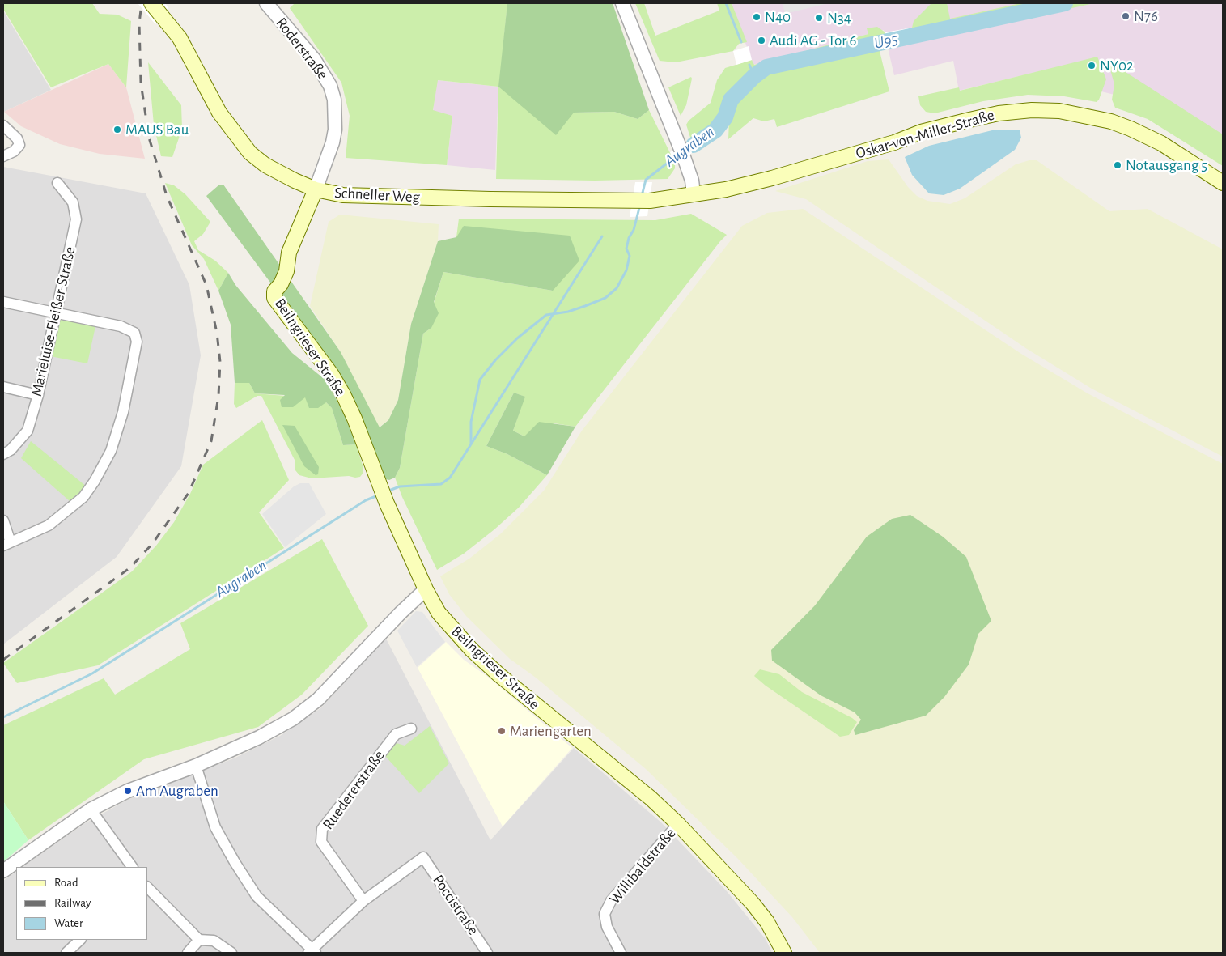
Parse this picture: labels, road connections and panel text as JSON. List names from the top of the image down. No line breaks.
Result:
{"streets":{"main road":["Oskar-von-Miller-Straße","Schneller Weg","Beilngrieser Straße"],"street":["Roderstraße","Marieluise-Fleißer-Straße","Ruedererstraße","Willibaldstraße","Poccistraße"]},"crossings":[["Roderstraße","Schneller Weg"],["Roderstraße","Beilngrieser Straße"],["Oskar-von-Miller-Straße","Schneller Weg"],["Schneller Weg","Beilngrieser Straße"],["Beilngrieser Straße","Willibaldstraße"],["Ruedererstraße","Poccistraße"]],"water":["U95","Augraben"],"places":["N76","N40","N34","Audi AG - Tor 6","NY02","MAUS Bau","Notausgang 5","Mariengarten","Am Augraben"],"legend":["Road","Railway","Water"]}
